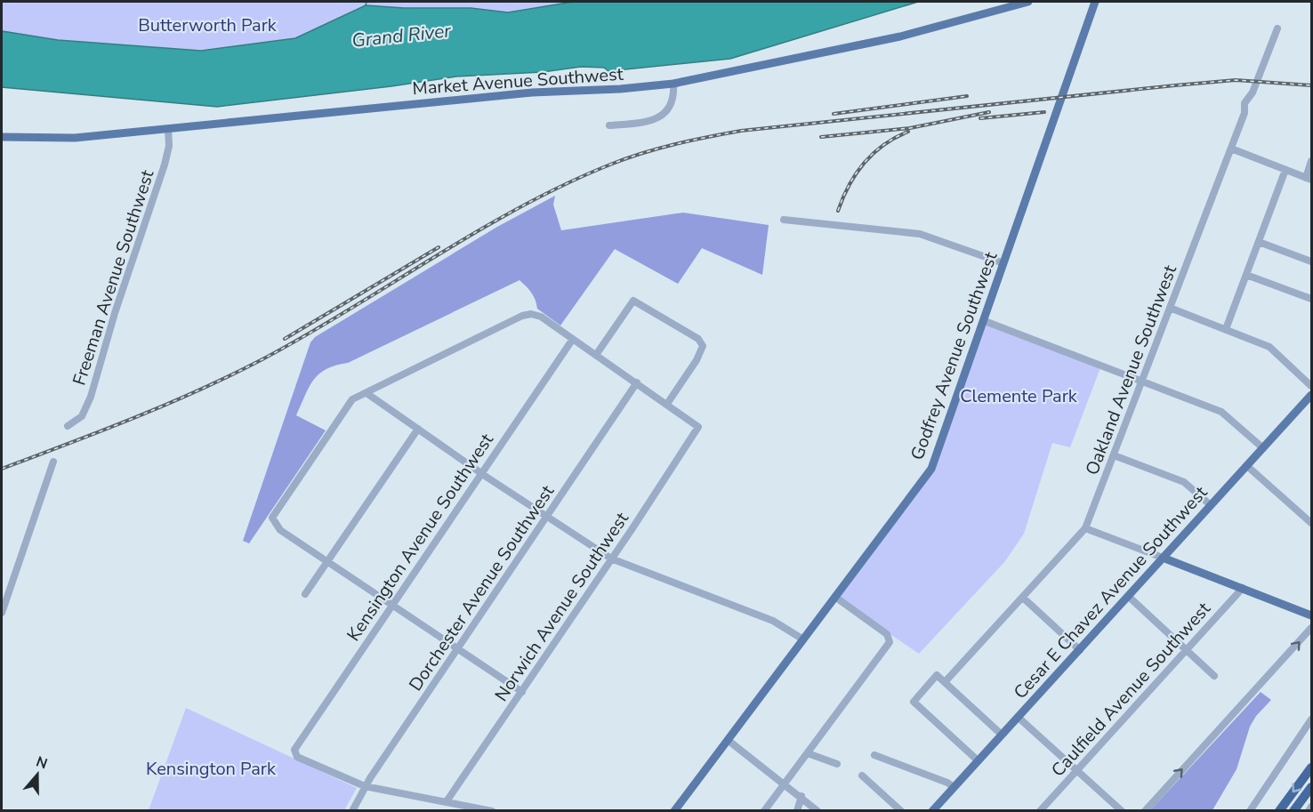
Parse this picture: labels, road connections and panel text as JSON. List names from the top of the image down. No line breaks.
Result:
{"streets":{"main road":["Market Avenue Southwest","Godfrey Avenue Southwest","Cesar E Chavez Avenue Southwest"],"street":["Freeman Avenue Southwest","Oakland Avenue Southwest","Kensington Avenue Southwest","Dorchester Avenue Southwest","Norwich Avenue Southwest","Caulfield Avenue Southwest"]},"crossings":[["Market Avenue Southwest","Freeman Avenue Southwest"],["Kensington Avenue Southwest","Dorchester Avenue Southwest"]],"water":["Grand River"],"parks":["Butterworth Park","Clemente Park","Kensington Park"],"north":"top"}
